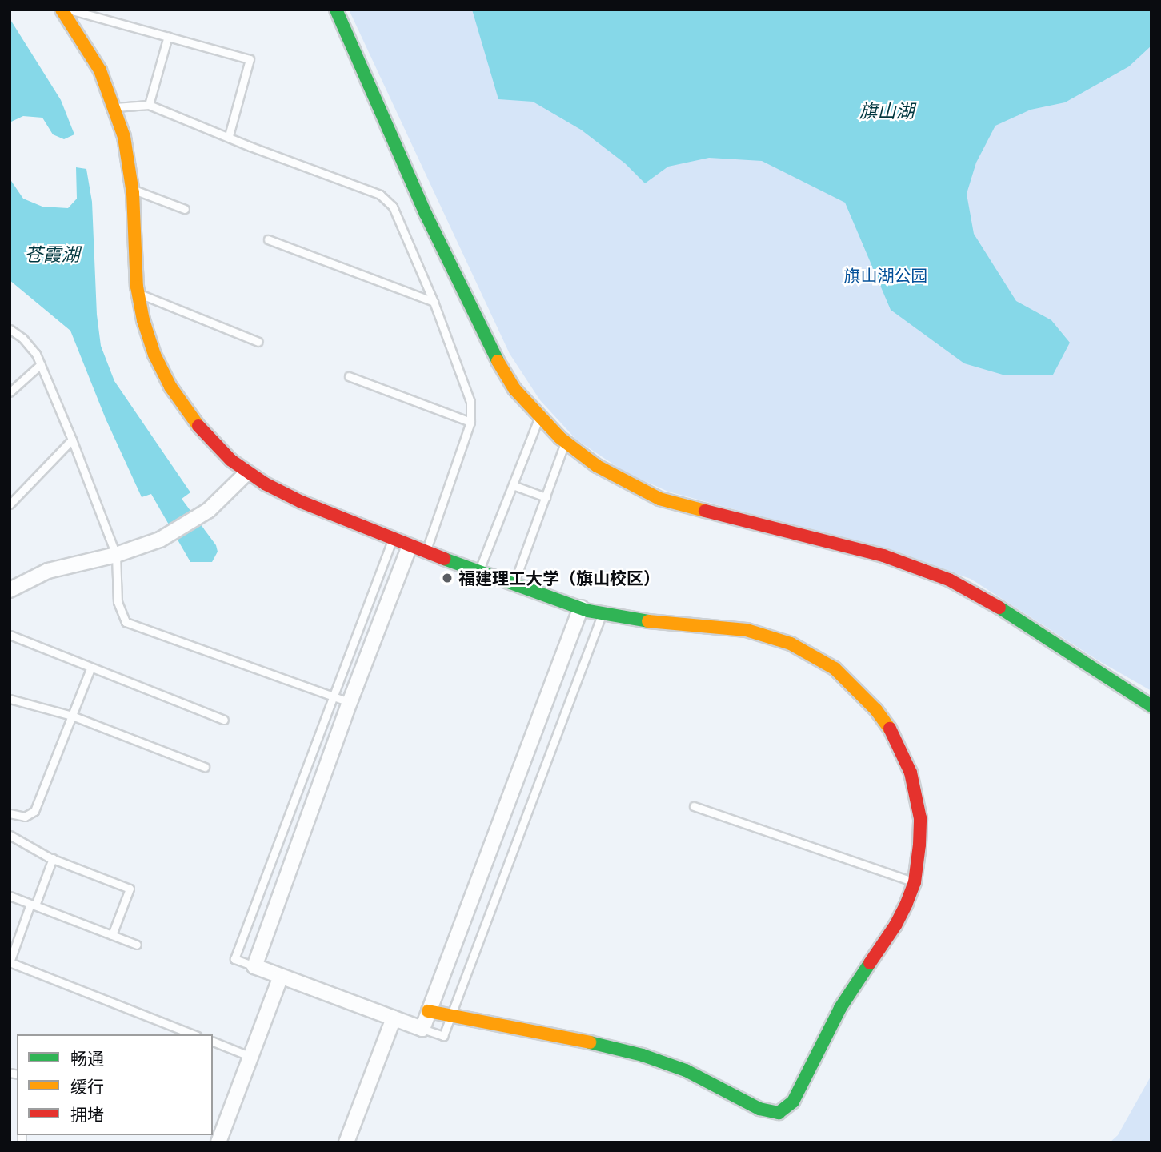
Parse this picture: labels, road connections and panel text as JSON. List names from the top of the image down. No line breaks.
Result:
{"water":["旗山湖","苍霞湖"],"parks":["旗山湖公园"],"places":["福建理工大学（旗山校区）"],"legend":["畅通","缓行","拥堵"]}
